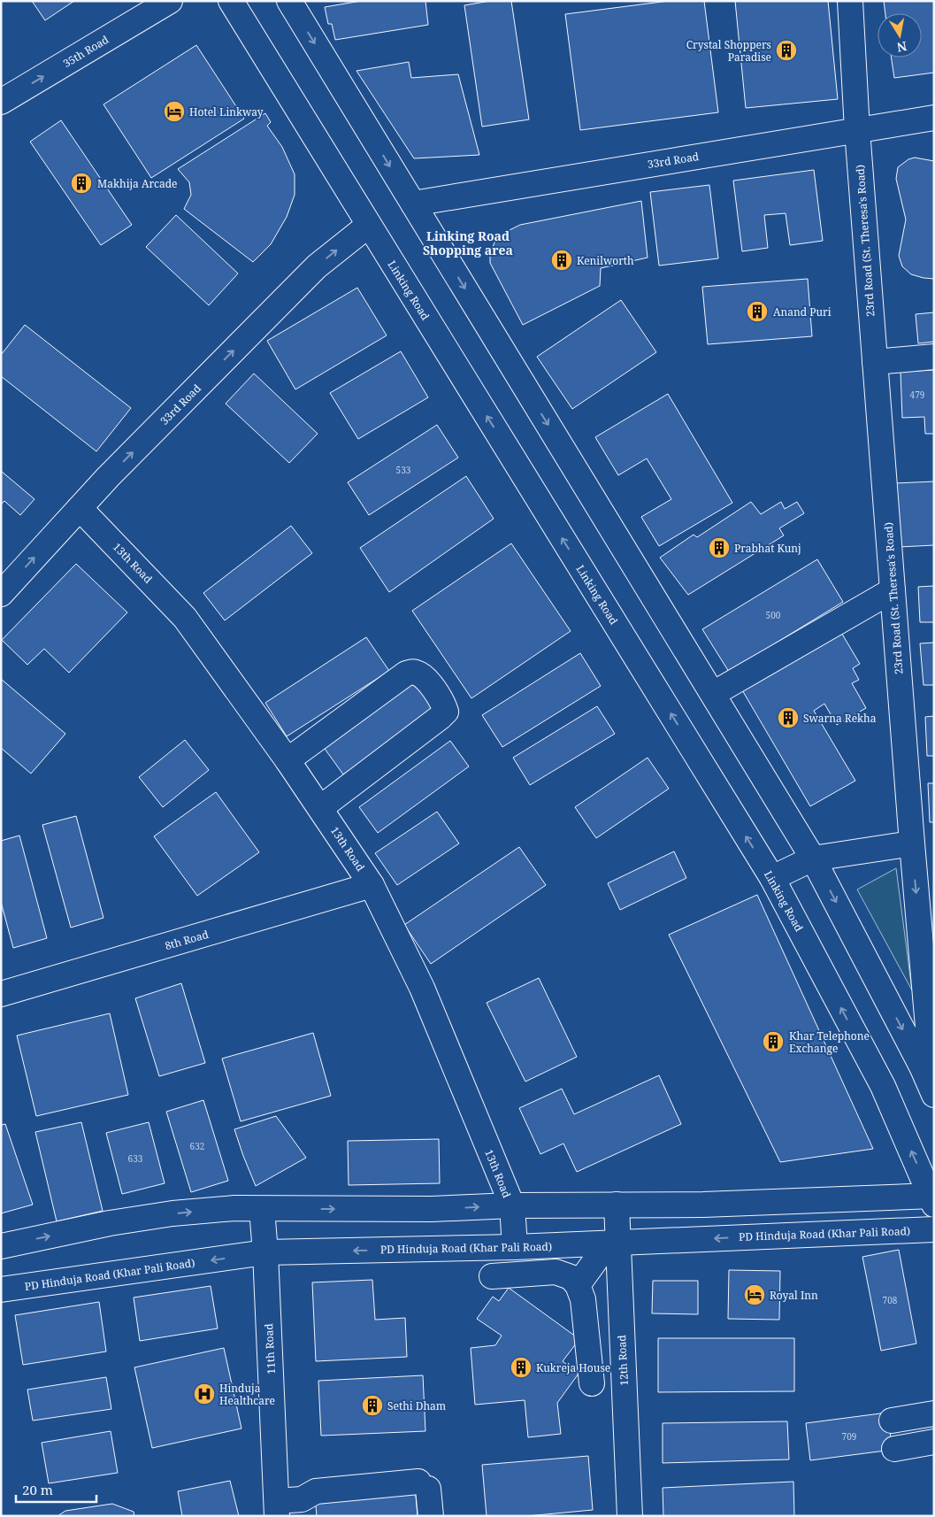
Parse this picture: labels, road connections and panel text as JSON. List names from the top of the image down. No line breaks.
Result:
{"streets":{"street":["35th Road","33rd Road","23rd Road (St. Theresa's Road)","Linking Road","13th Road","8th Road","PD Hinduja Road (Khar Pali Road)","11th Road","12th Road"]},"crossings":[["33rd Road","23rd Road (St. Theresa's Road)"],["33rd Road","Linking Road"],["33rd Road","13th Road"],["13th Road","8th Road"],["13th Road","PD Hinduja Road (Khar Pali Road)"],["PD Hinduja Road (Khar Pali Road)","11th Road"],["PD Hinduja Road (Khar Pali Road)","12th Road"]],"one_way":["35th Road","33rd Road"],"districts":["Linking Road Shopping area"],"places":{"building":["Crystal Shoppers Paradise","Makhija Arcade","Kenilworth","Anand Puri","Prabhat Kunj","Swarna Rekha","Khar Telephone Exchange","Kukreja House","Sethi Dham"],"hotel":["Hotel Linkway","Royal Inn"],"hospital":["Hinduja Healthcare"]},"house_numbers":["479","533","500","632","633","708","709"],"scale_bar":"20 m","north":"bottom"}
